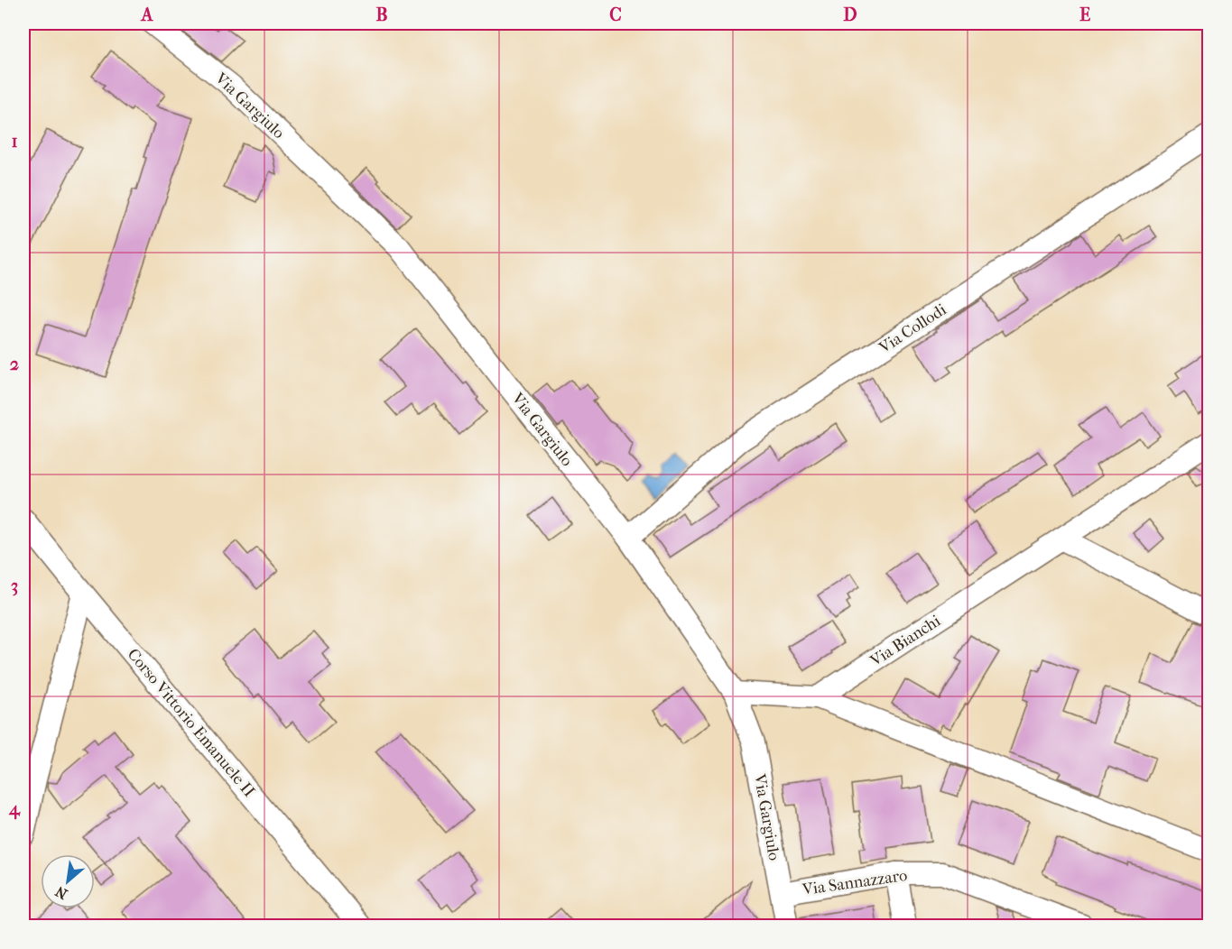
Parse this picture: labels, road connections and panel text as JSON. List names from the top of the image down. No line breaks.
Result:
{"streets":{"street":["Via Gargiulo","Via Collodi","Via Bianchi","Corso Vittorio Emanuele II","Via Sannazzaro"]},"crossings":[["Via Gargiulo","Via Collodi"],["Via Gargiulo","Via Sannazzaro"]],"north":"bottom left","grid":{"columns":["A","B","C","D","E"],"rows":["1","2","3","4"]}}
